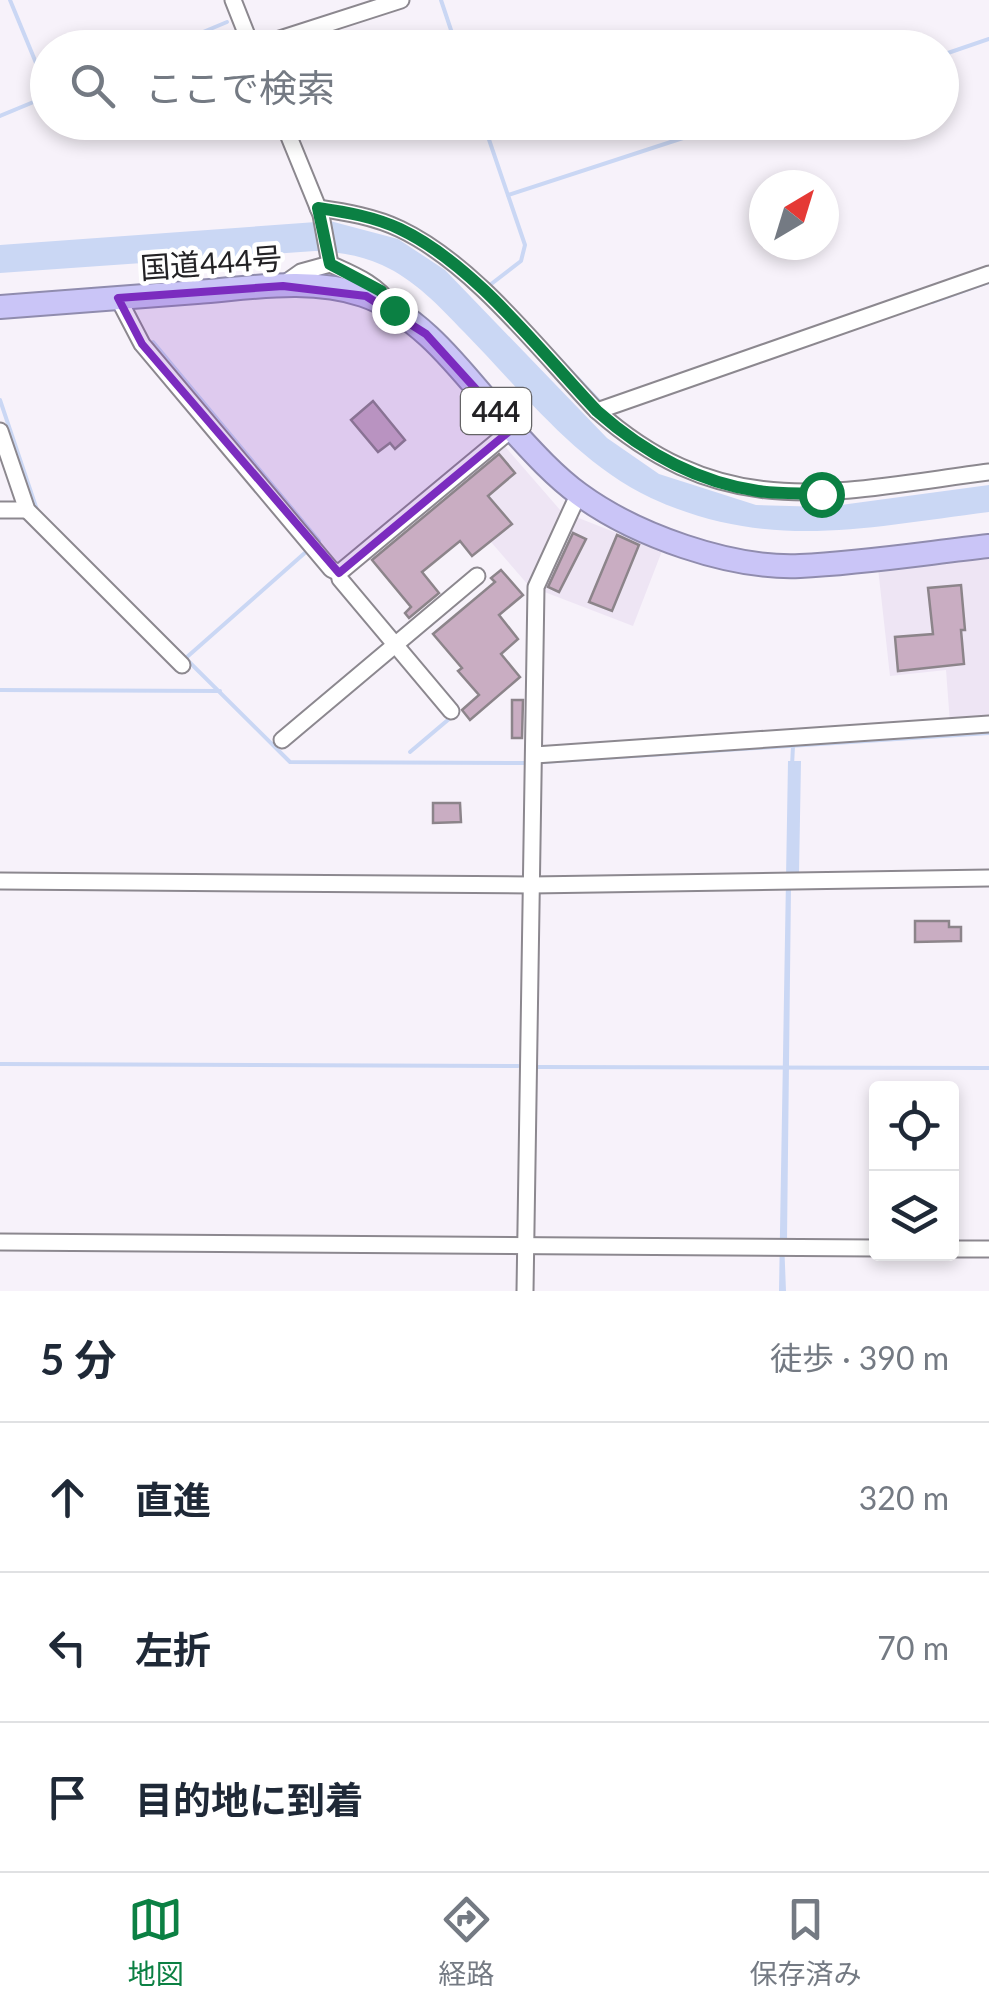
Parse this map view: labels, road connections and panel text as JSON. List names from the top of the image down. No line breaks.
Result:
{"streets":{"highway":["国道444号","444"]},"north":"top right","page":{"search":"ここで検索","heading":["5 分","徒歩 · 390 m"],"list":[["直進","320 m"],["左折","70 m"],"目的地に到着"],"nav":["地図","経路","保存済み"]}}
